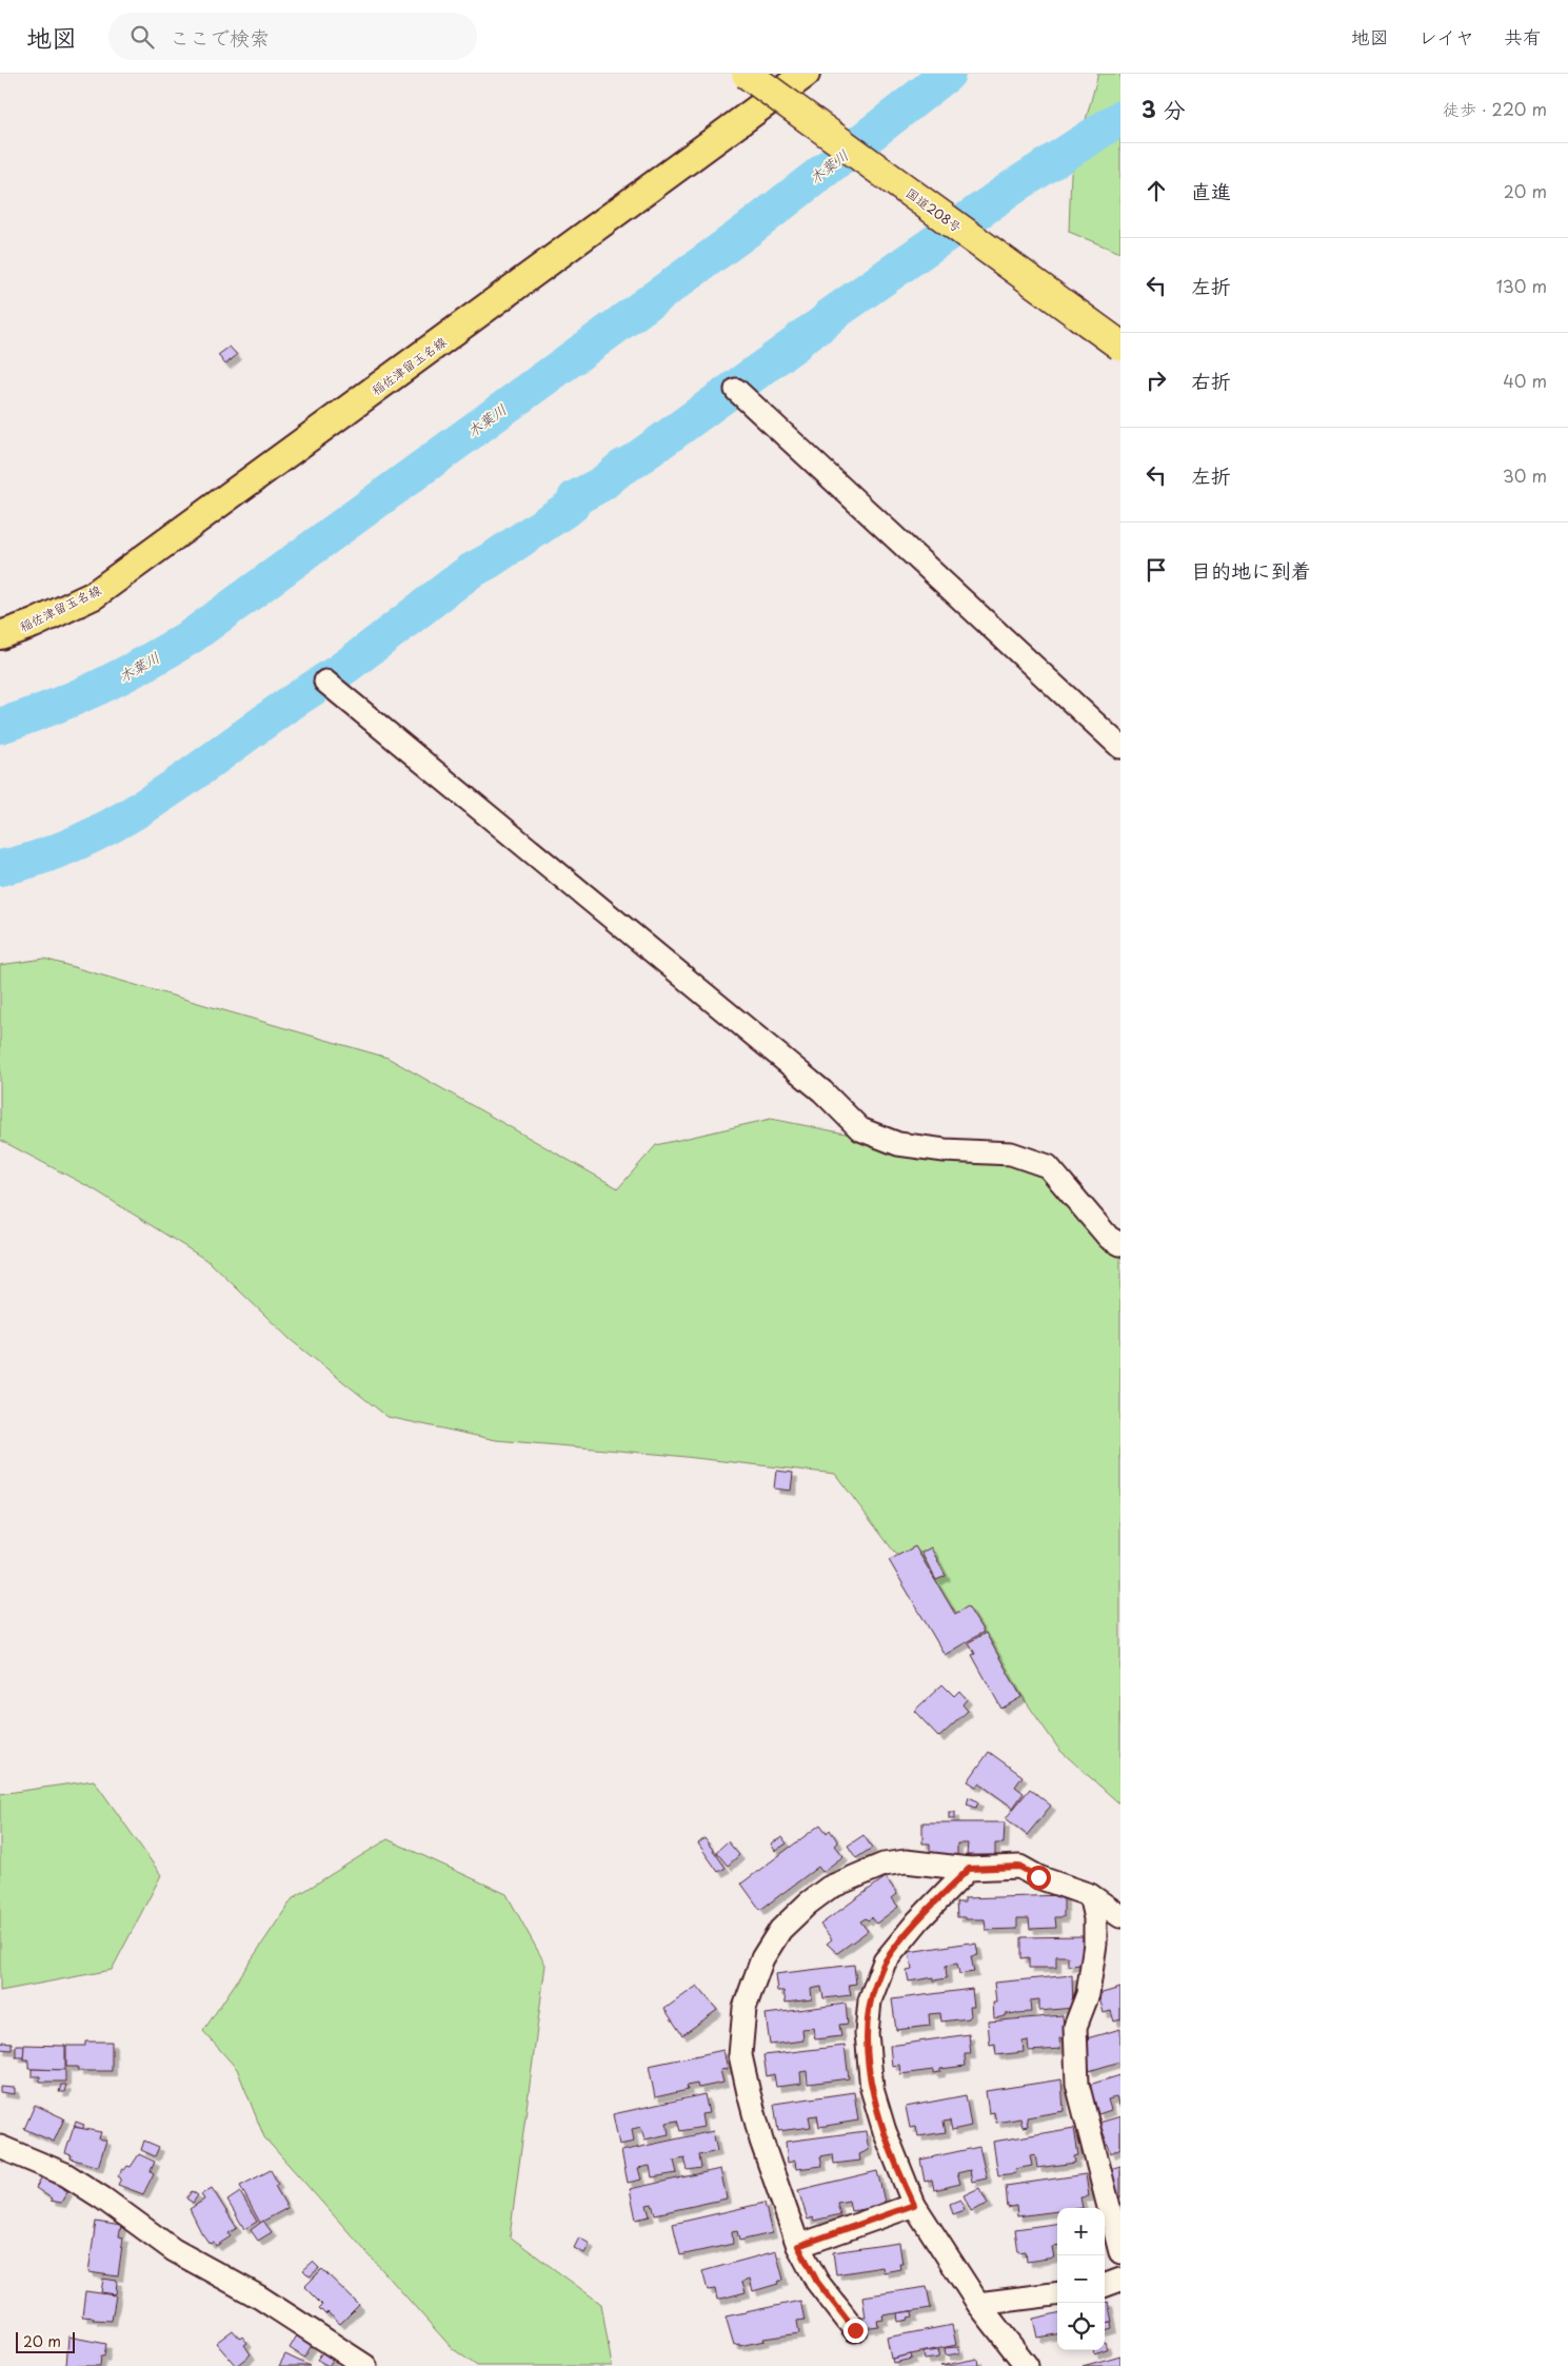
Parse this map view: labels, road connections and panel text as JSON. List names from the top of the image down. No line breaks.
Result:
{"streets":{"highway":["国道208号"],"main road":["稲佐津留玉名線"]},"water":["木葉川"],"scale_bar":"20 m","page":{"header":"地図","search":"ここで検索","nav":["地図","レイヤ","共有"],"heading":["3 分","徒歩 · 220 m"],"list":[["直進","20 m"],["左折","130 m"],["右折","40 m"],["左折","30 m"],"目的地に到着"],"map_buttons":["+","−"],"scale":"20 m"}}
